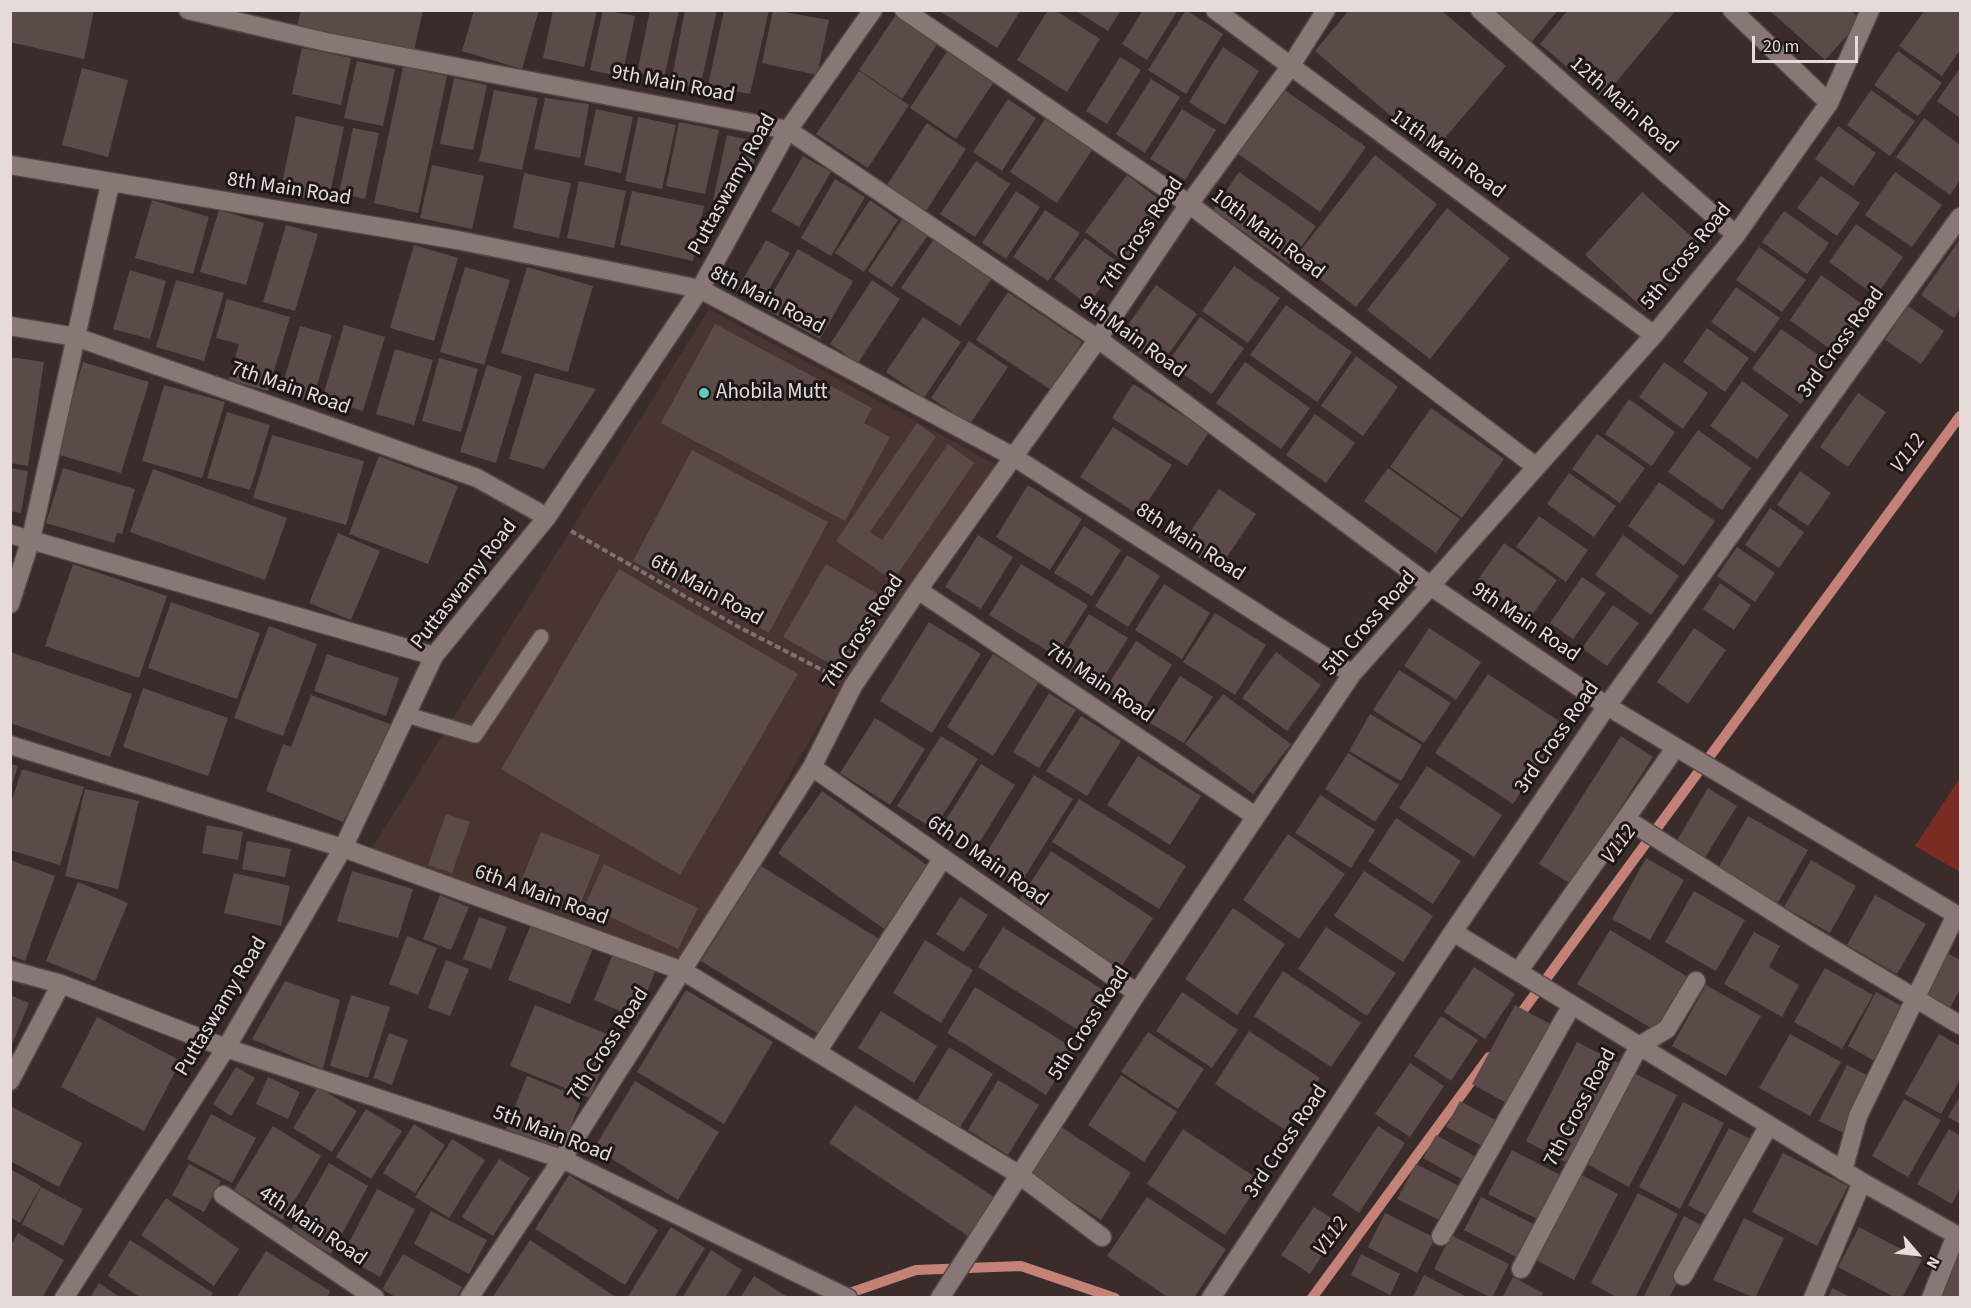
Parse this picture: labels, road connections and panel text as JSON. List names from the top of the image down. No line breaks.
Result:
{"streets":{"street":["9th Main Road","12th Main Road","11th Main Road","Puttaswamy Road","8th Main Road","7th Cross Road","10th Main Road","5th Cross Road","3rd Cross Road","7th Main Road","6th D Main Road","6th A Main Road","5th Main Road","4th Main Road"],"path":["6th Main Road"]},"crossings":[["9th Main Road","Puttaswamy Road"],["9th Main Road","7th Cross Road"],["9th Main Road","5th Cross Road"],["9th Main Road","3rd Cross Road"],["12th Main Road","5th Cross Road"],["11th Main Road","7th Cross Road"],["11th Main Road","5th Cross Road"],["Puttaswamy Road","8th Main Road"],["Puttaswamy Road","7th Main Road"],["Puttaswamy Road","6th Main Road"],["Puttaswamy Road","6th A Main Road"],["Puttaswamy Road","5th Main Road"],["8th Main Road","7th Cross Road"],["8th Main Road","5th Cross Road"],["7th Cross Road","10th Main Road"],["7th Cross Road","7th Main Road"],["7th Cross Road","6th Main Road"],["7th Cross Road","6th D Main Road"],["7th Cross Road","6th A Main Road"],["7th Cross Road","5th Main Road"],["10th Main Road","5th Cross Road"],["5th Cross Road","7th Main Road"],["5th Cross Road","6th D Main Road"],["5th Cross Road","6th A Main Road"],["7th Main Road","6th Main Road"]],"water":["V112"],"places":["Ahobila Mutt"],"scale_bar":"20 m","north":"bottom right"}
